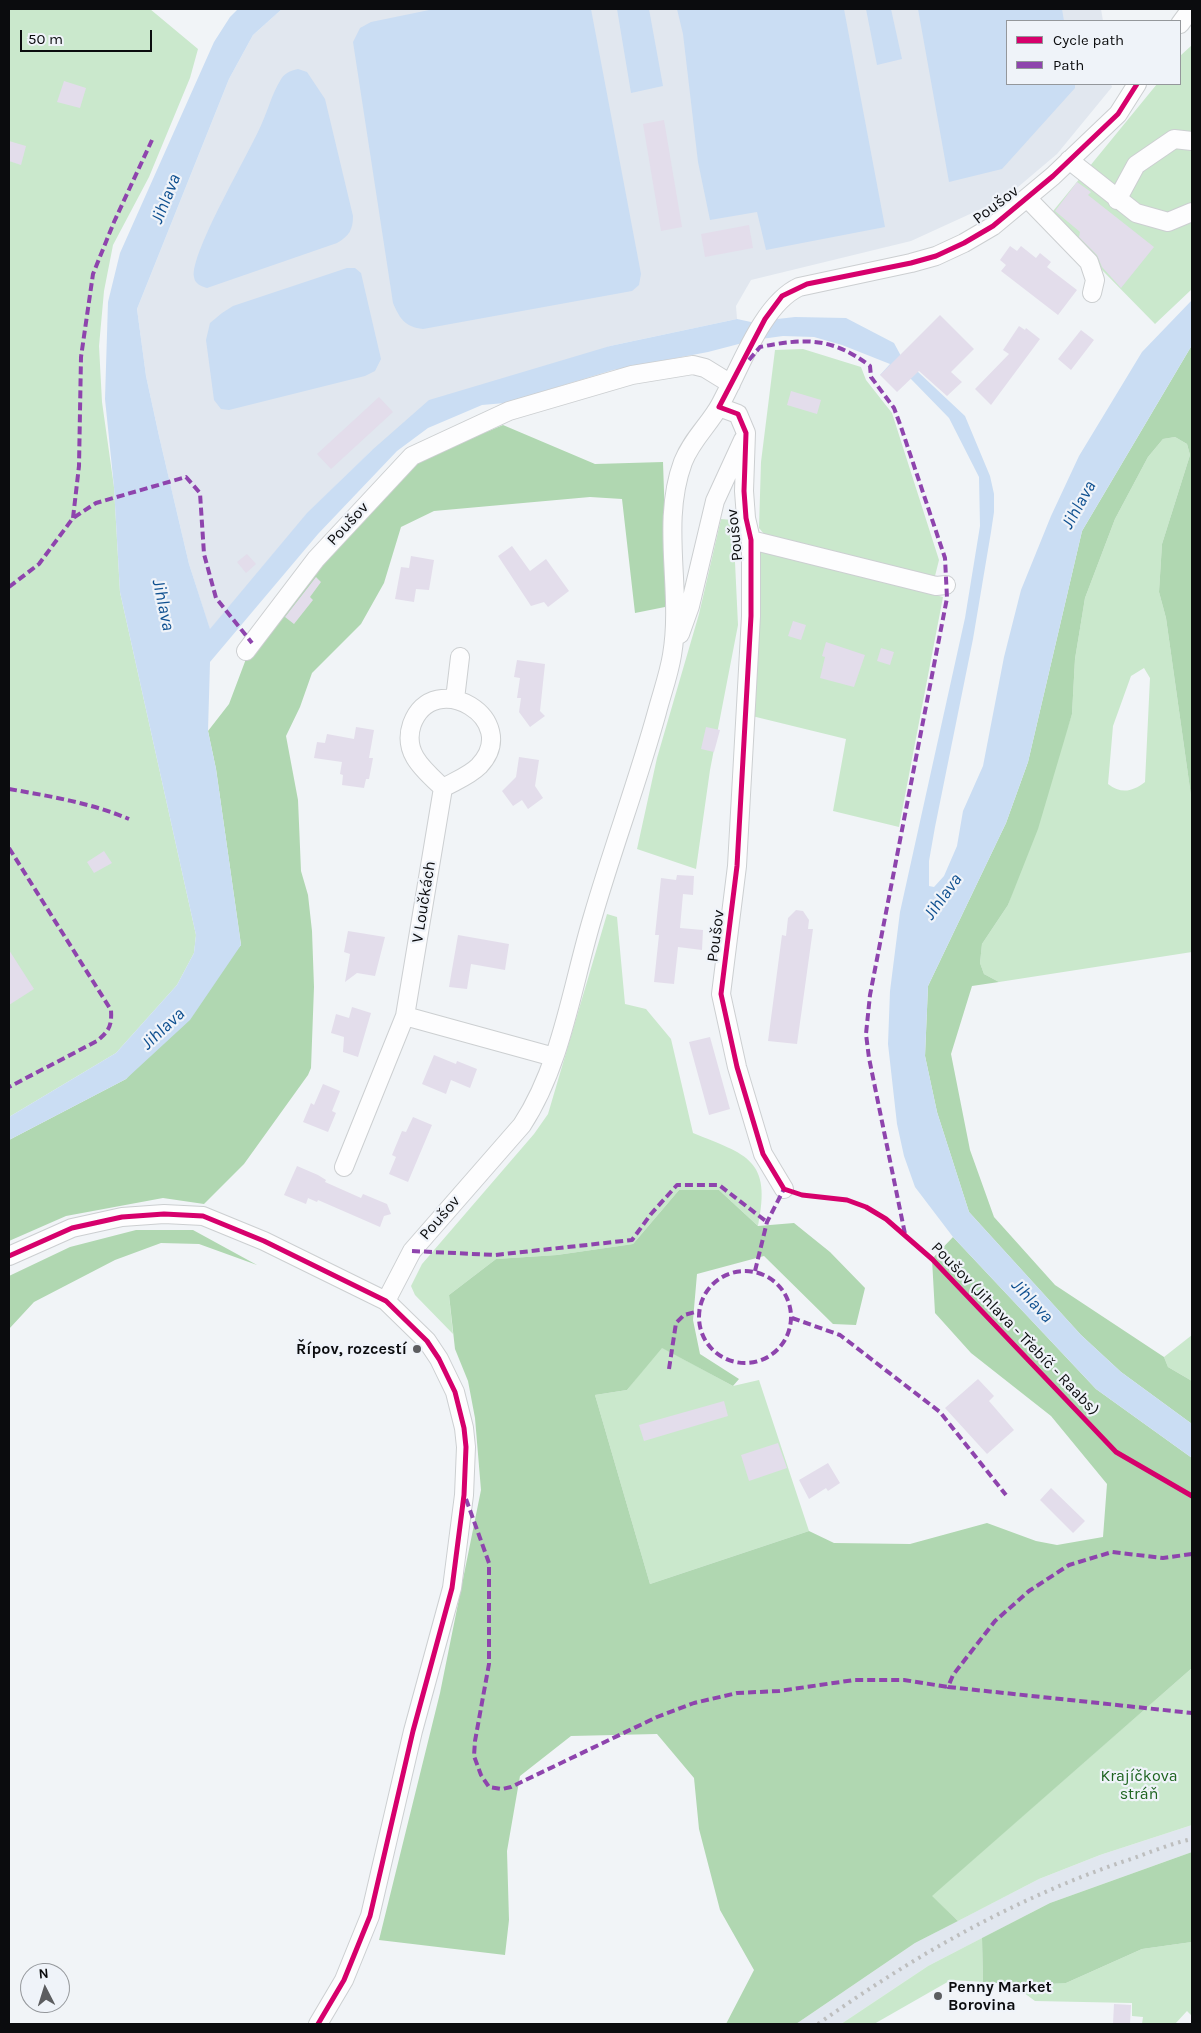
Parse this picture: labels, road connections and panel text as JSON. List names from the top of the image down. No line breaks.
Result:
{"streets":{"street":["Poušov","V Loučkách"],"cycle path":["Poušov (Jihlava - Třebíč - Raabs)"]},"water":["Jihlava"],"parks":["Krajíčkova stráň"],"places":["Řípov, rozcestí","Penny Market Borovina"],"legend":["Cycle path","Path"],"scale_bar":"50 m","north":"top"}
